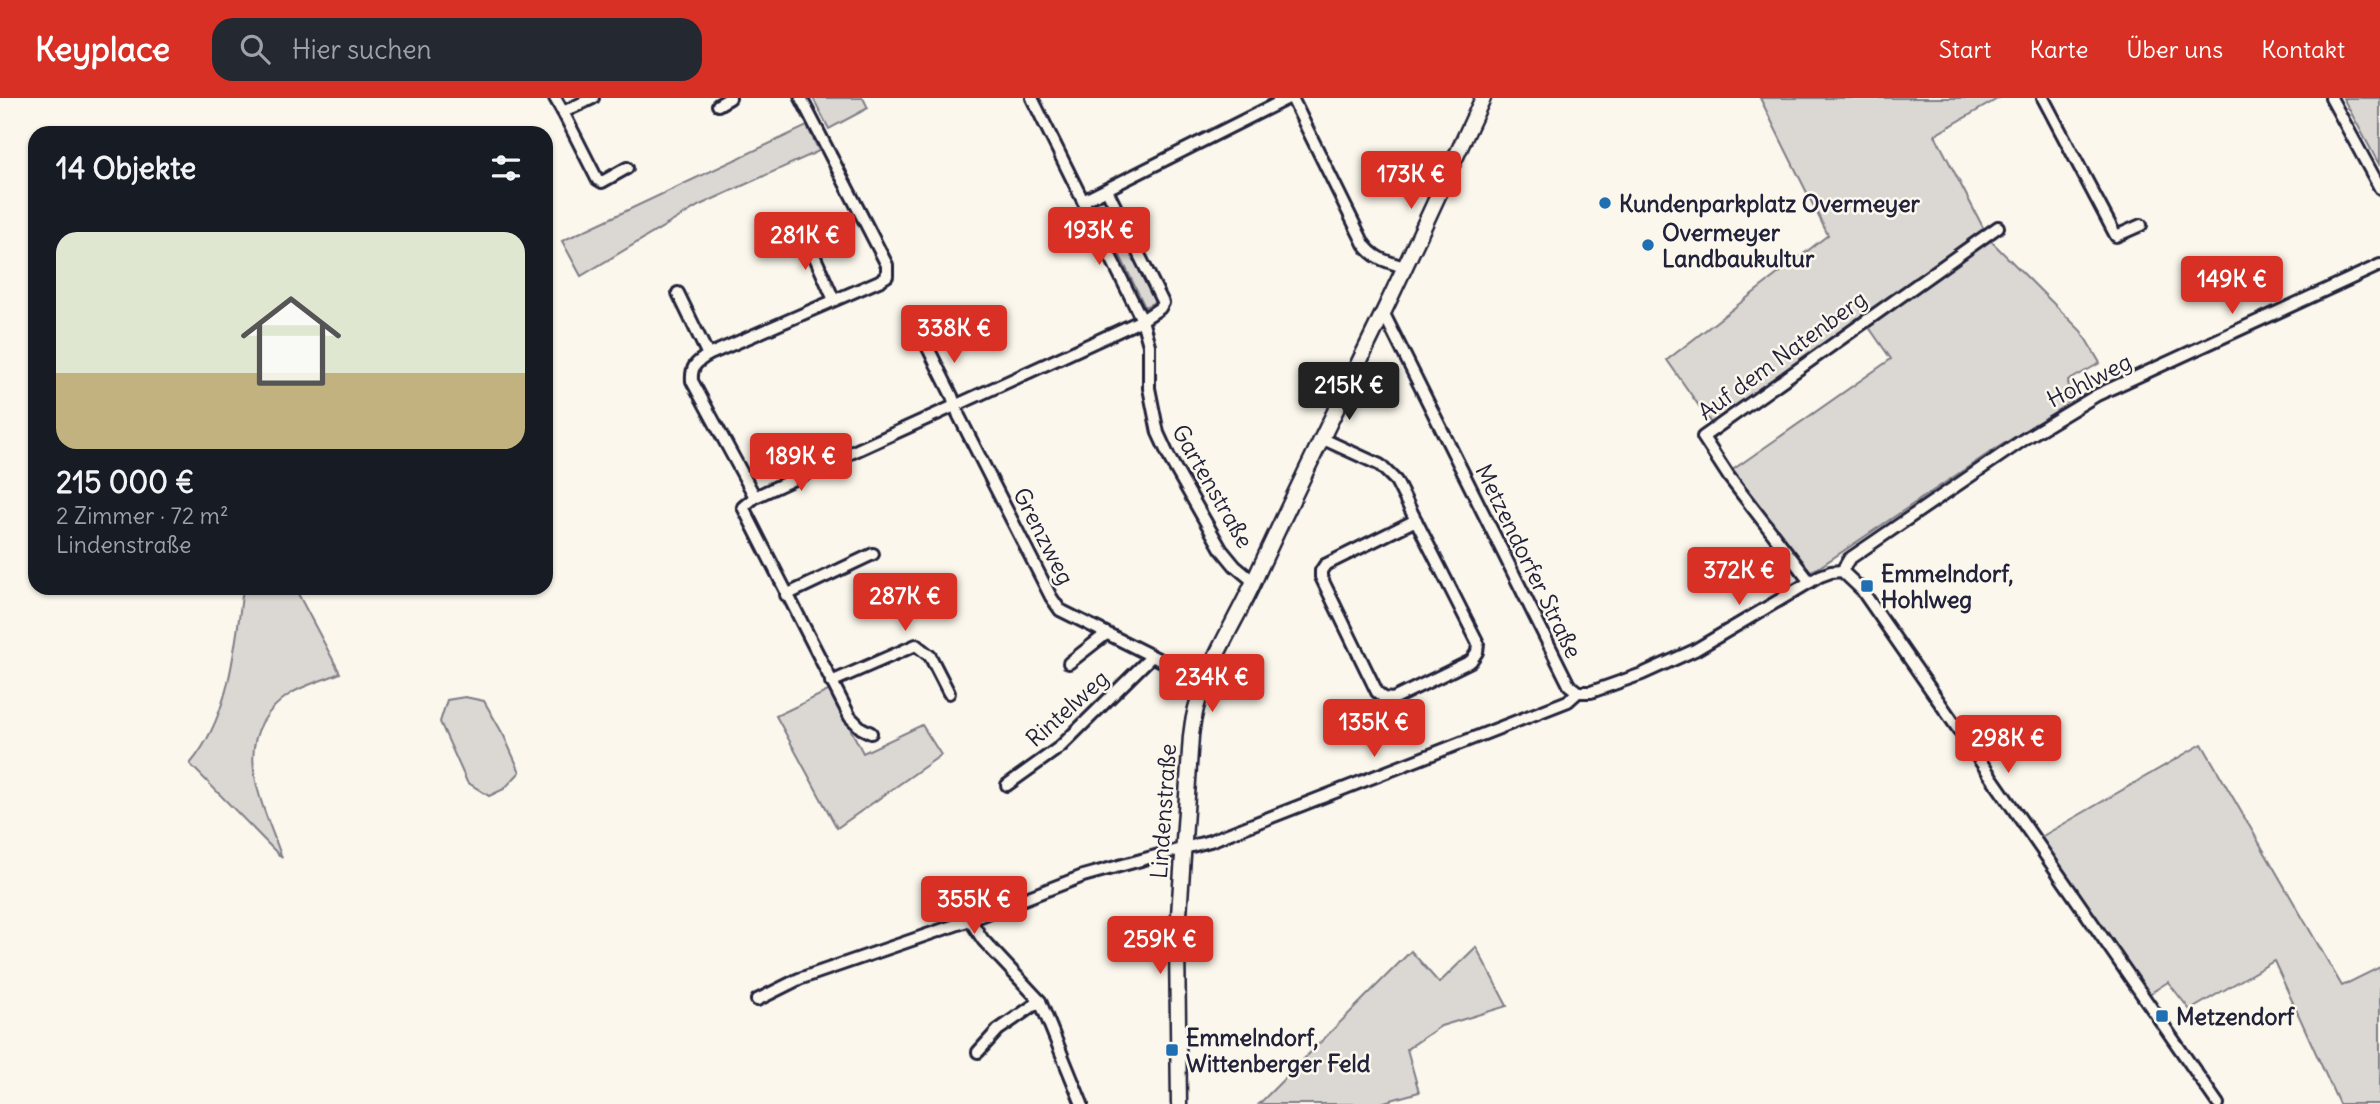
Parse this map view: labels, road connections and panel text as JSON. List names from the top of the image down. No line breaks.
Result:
{"streets":{"street":["Auf dem Natenberg","Hohlweg","Gartenstraße","Grenzweg","Metzendorfer Straße","Rintelweg","Lindenstraße"]},"crossings":[["Auf dem Natenberg","Metzendorfer Straße"],["Hohlweg","Metzendorfer Straße"],["Gartenstraße","Lindenstraße"],["Grenzweg","Rintelweg"],["Grenzweg","Lindenstraße"],["Metzendorfer Straße","Lindenstraße"]],"places":{"other":["Kundenparkplatz Overmeyer","Overmeyer Landbaukultur"],"transit":["Emmelndorf, Hohlweg","Metzendorf","Emmelndorf, Wittenberger Feld"]},"page":{"header":"Keyplace","search":"Hier suchen","nav":["Start","Karte","Über uns","Kontakt"],"heading":"14 Objekte","price":["173K €","193K €","281K €","149K €","338K €","215K €","189K €","372K €","287K €","234K €","135K €","298K €","355K €","259K €"],"list":[{"name":"215 000 €","note":"2 Zimmer · 72 m² · Lindenstraße"}]}}
